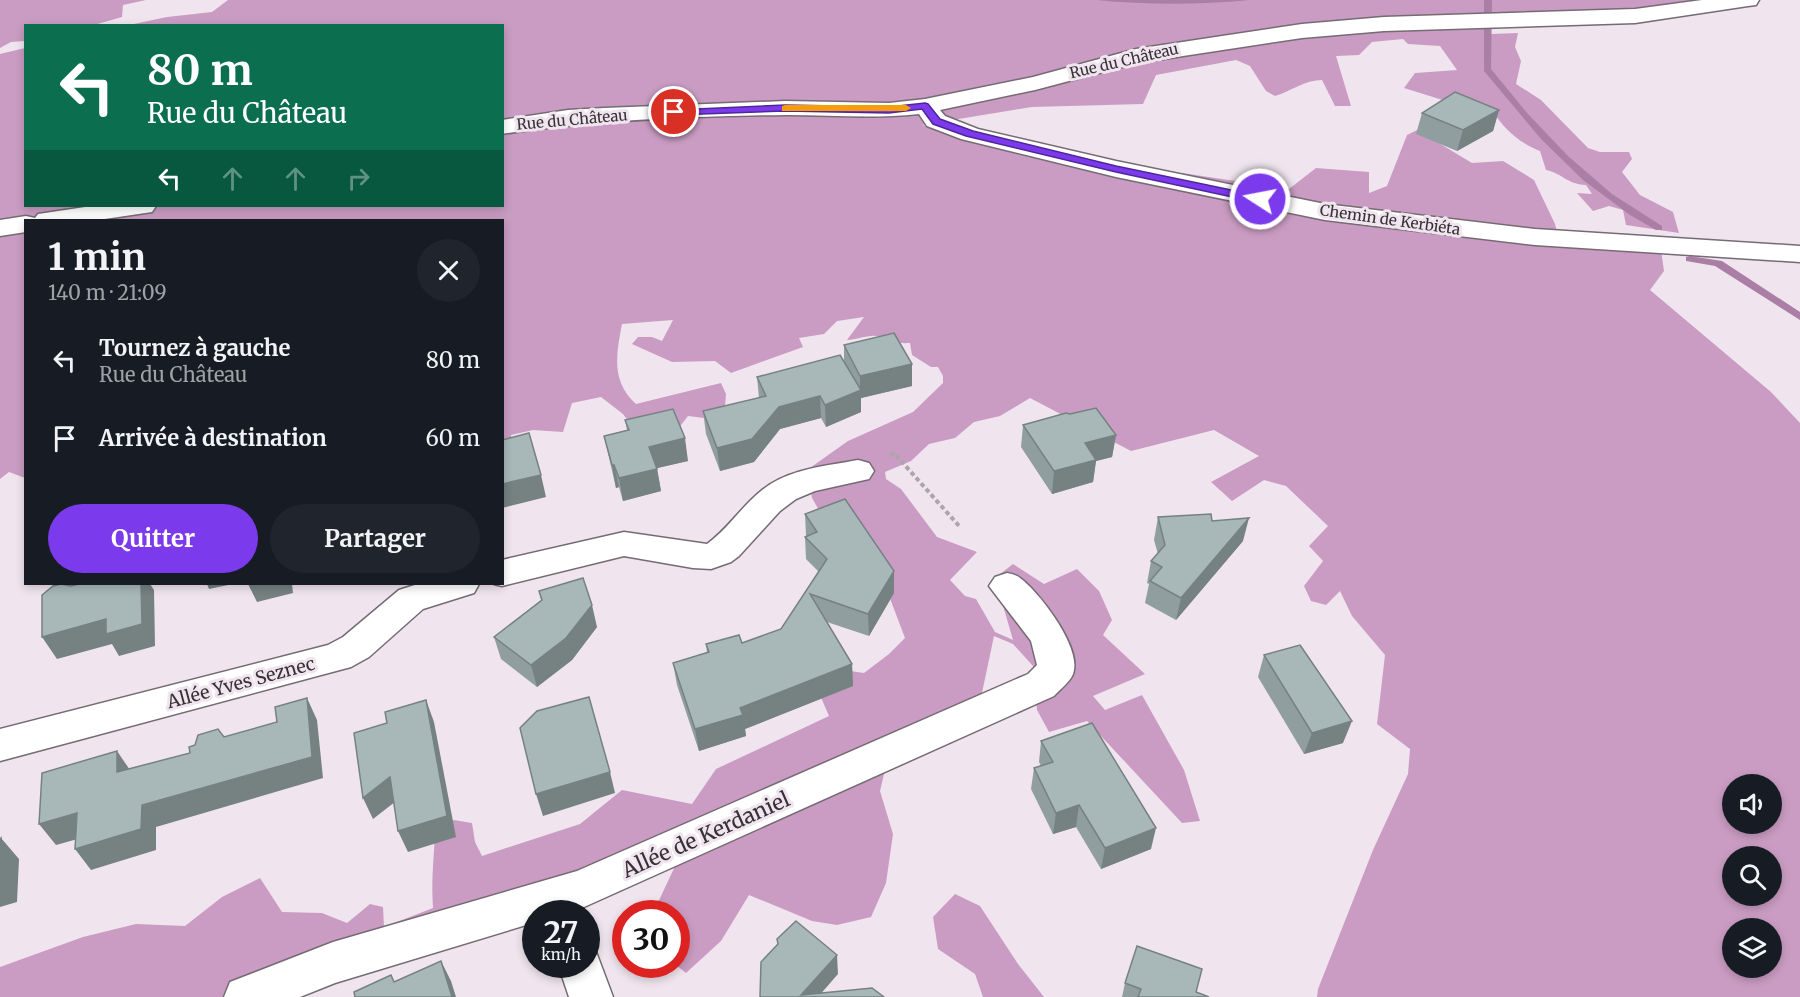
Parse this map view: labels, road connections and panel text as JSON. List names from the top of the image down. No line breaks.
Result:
{"streets":{"street":["Rue du Château","Chemin de Kerbiéta","Allée Yves Seznec","Allée de Kerdaniel"]},"crossings":[["Rue du Château","Chemin de Kerbiéta"]],"page":{"turn":["80 m","Rue du Château"],"heading":["1 min","140 m · 21:09"],"list":[{"name":"Tournez à gauche","note":"Rue du Château","value":"80 m"},{"name":"Arrivée à destination","value":"60 m"}],"buttons":["Quitter","Partager"],"speed":"27 km/h","limit":"30"}}
